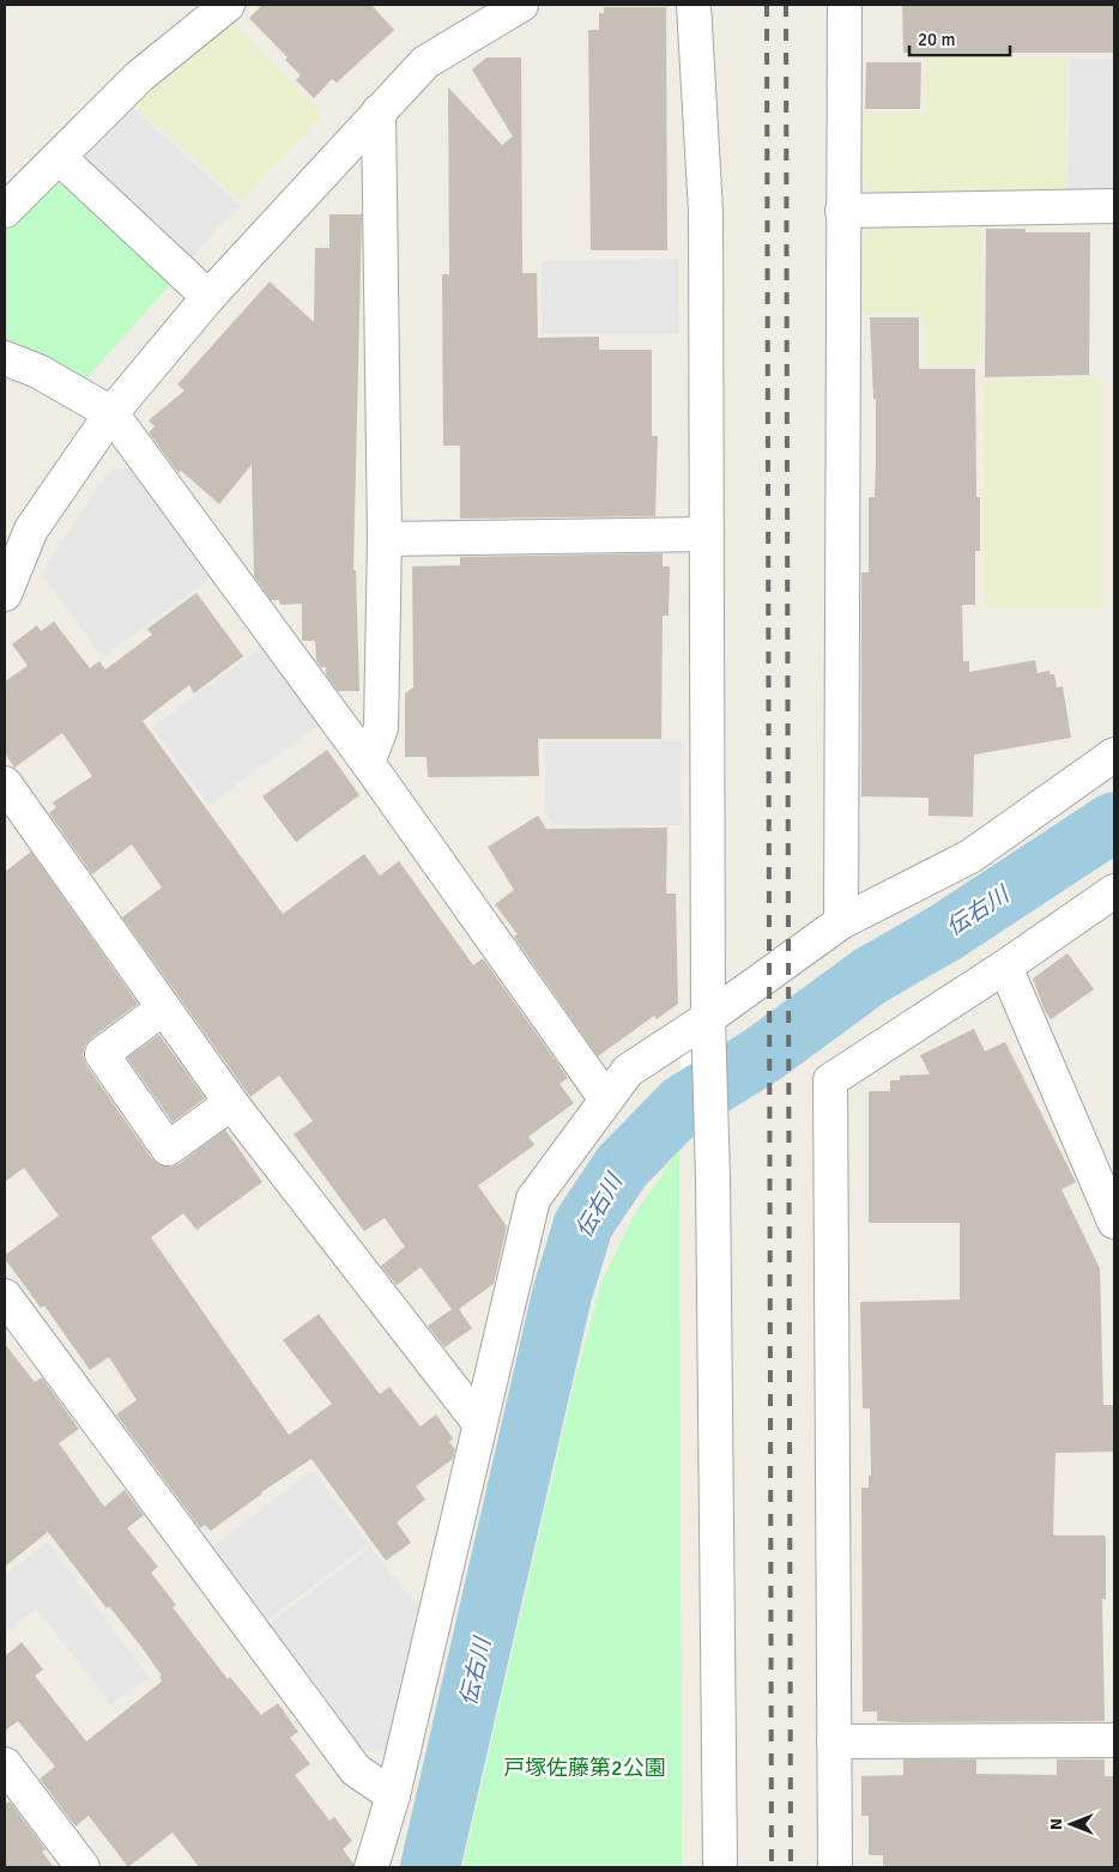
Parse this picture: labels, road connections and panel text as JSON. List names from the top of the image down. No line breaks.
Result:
{"water":["伝右川"],"parks":["戸塚佐藤第2公園"],"scale_bar":"20 m","north":"left"}
